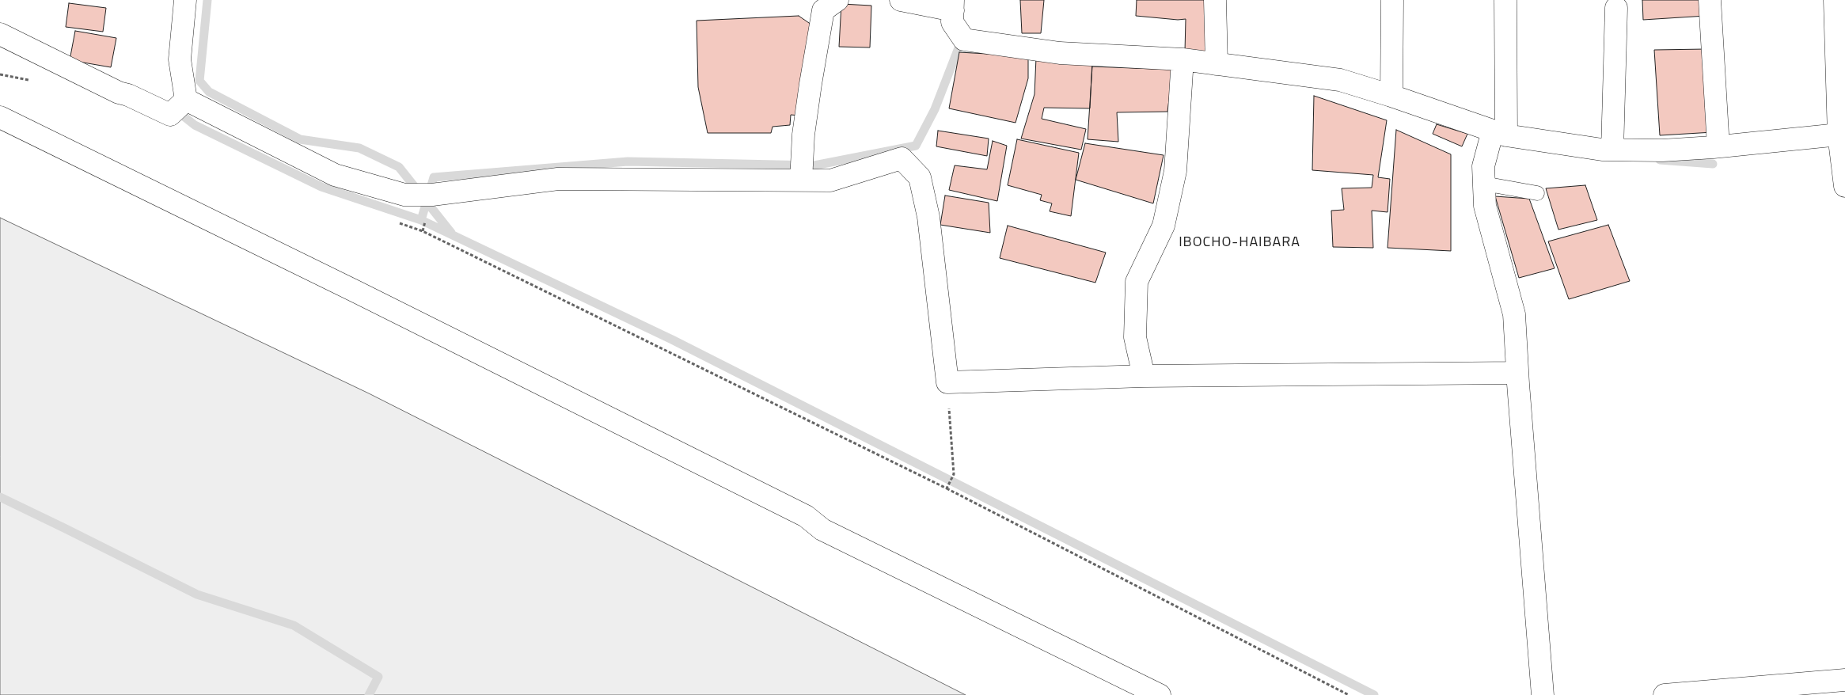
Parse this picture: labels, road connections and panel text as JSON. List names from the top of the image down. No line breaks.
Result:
{"districts":["IBOCHO-HAIBARA"]}
